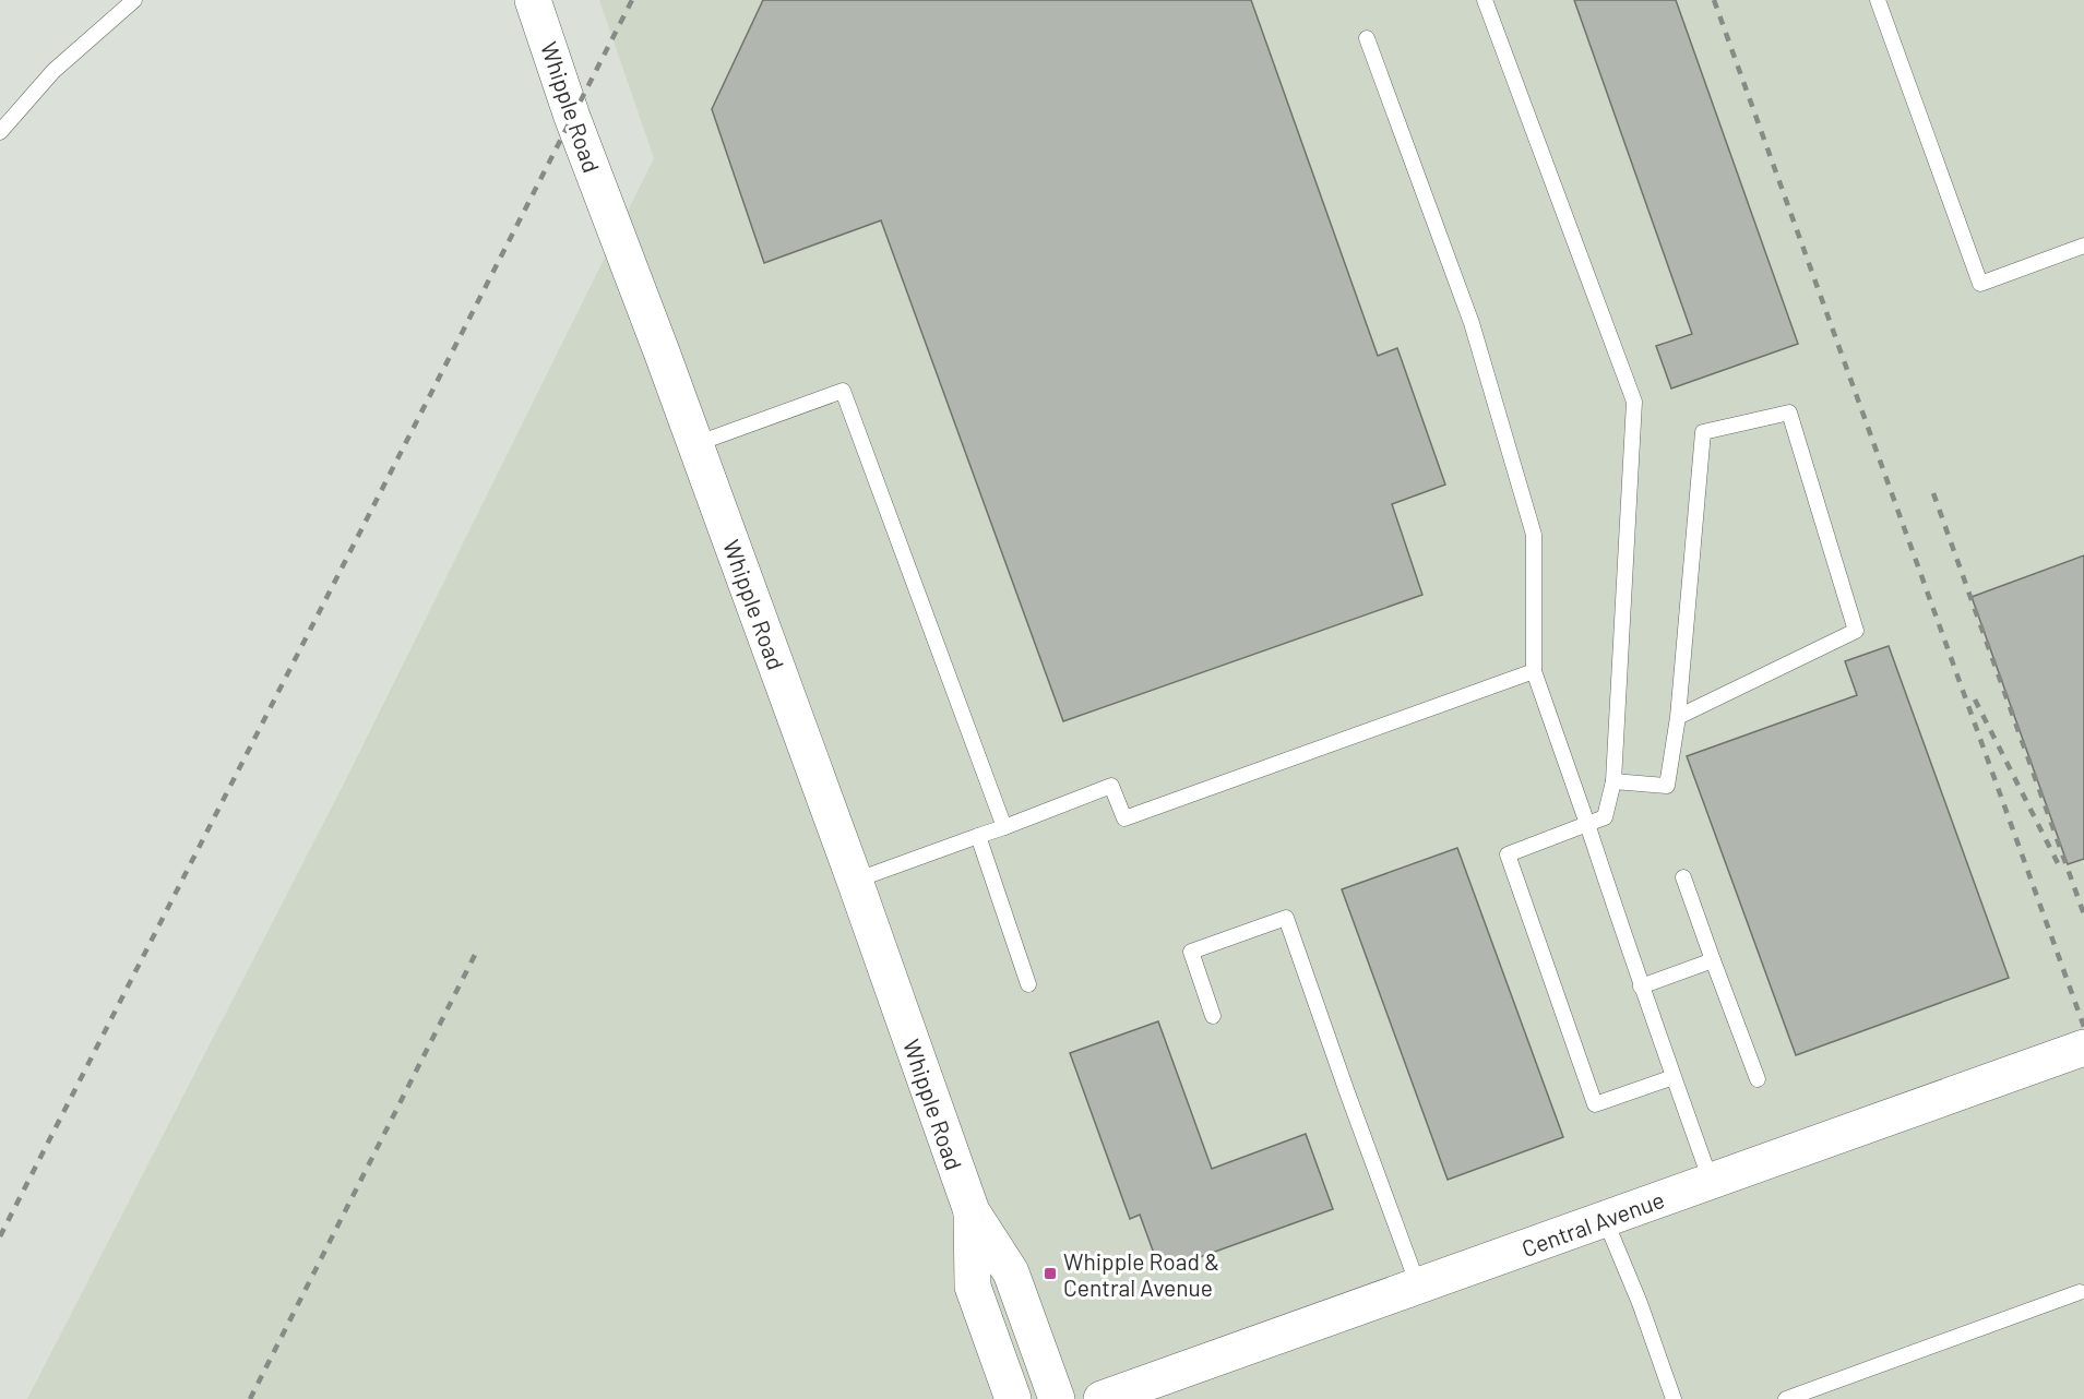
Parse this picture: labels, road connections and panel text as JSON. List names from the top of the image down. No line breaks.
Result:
{"streets":{"main road":["Whipple Road","Central Avenue"]},"places":{"transit":["Whipple Road & Central Avenue"]}}
